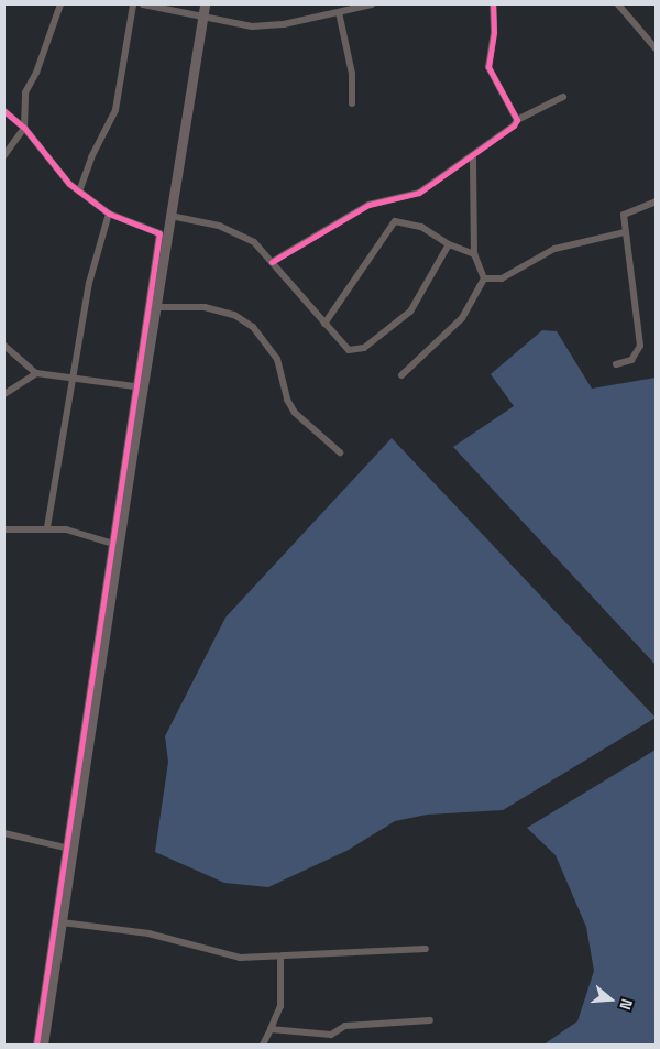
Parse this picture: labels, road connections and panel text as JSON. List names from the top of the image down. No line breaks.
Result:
{"north":"right"}
